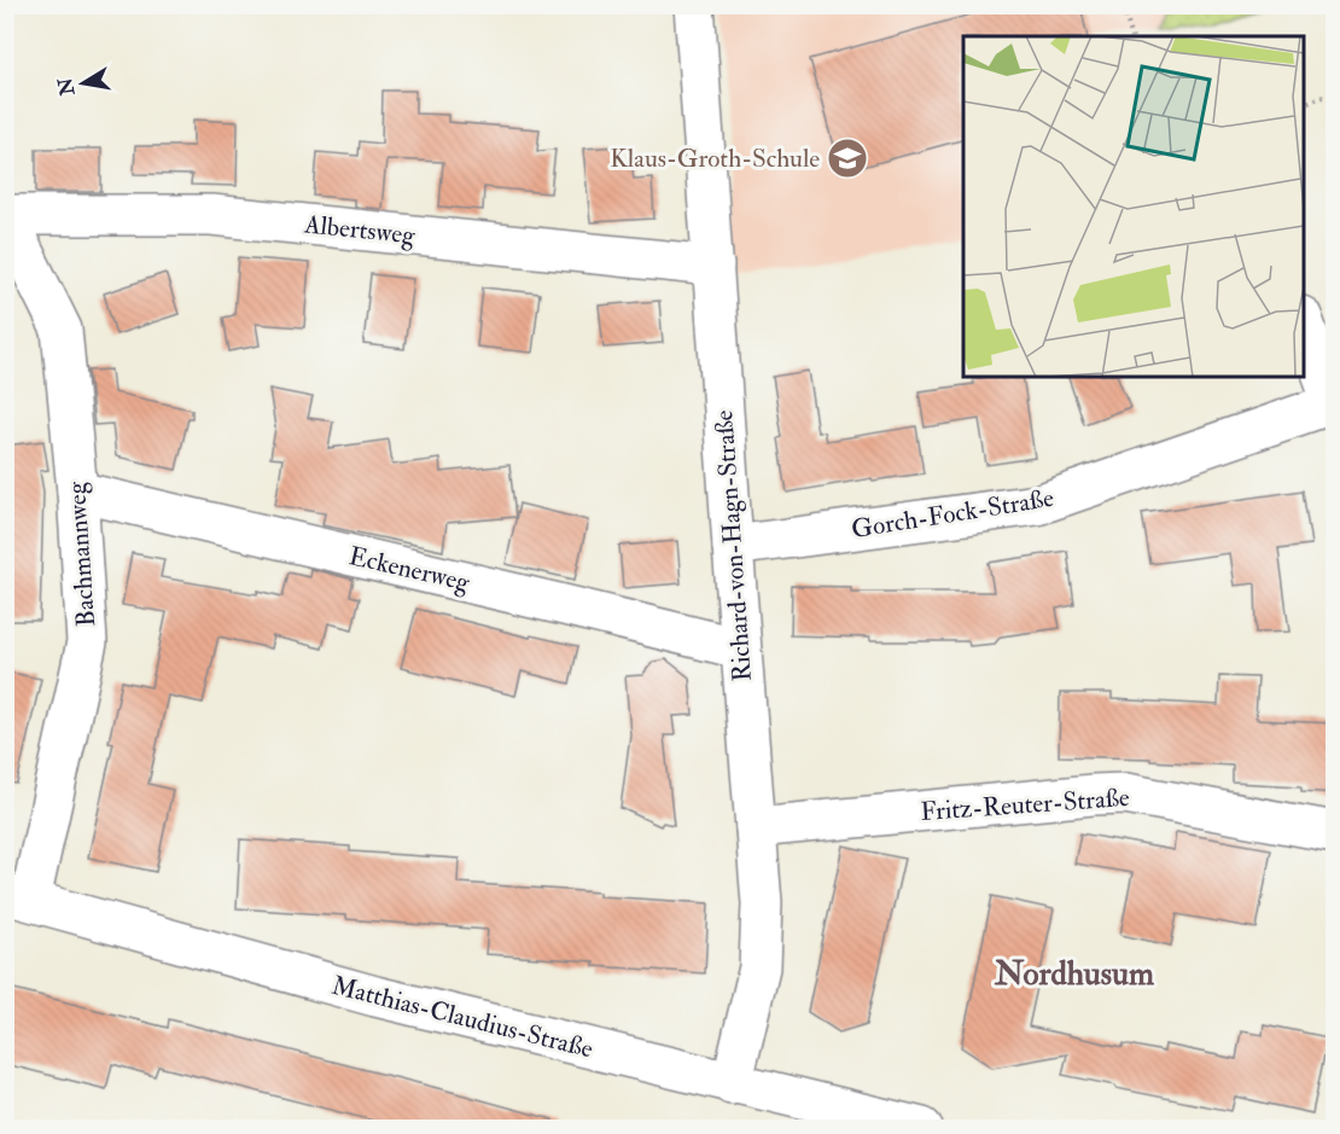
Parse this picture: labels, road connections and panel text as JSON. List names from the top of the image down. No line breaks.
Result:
{"streets":{"street":["Albertsweg","Gorch-Fock-Straße","Richard-von-Hagn-Straße","Bachmannweg","Eckenerweg","Fritz-Reuter-Straße","Matthias-Claudius-Straße"]},"crossings":[["Albertsweg","Richard-von-Hagn-Straße"],["Albertsweg","Bachmannweg"],["Gorch-Fock-Straße","Richard-von-Hagn-Straße"],["Richard-von-Hagn-Straße","Eckenerweg"],["Richard-von-Hagn-Straße","Fritz-Reuter-Straße"],["Richard-von-Hagn-Straße","Matthias-Claudius-Straße"],["Bachmannweg","Eckenerweg"],["Bachmannweg","Matthias-Claudius-Straße"]],"districts":["Nordhusum"],"places":{"school or university":["Klaus-Groth-Schule"]},"north":"left"}
